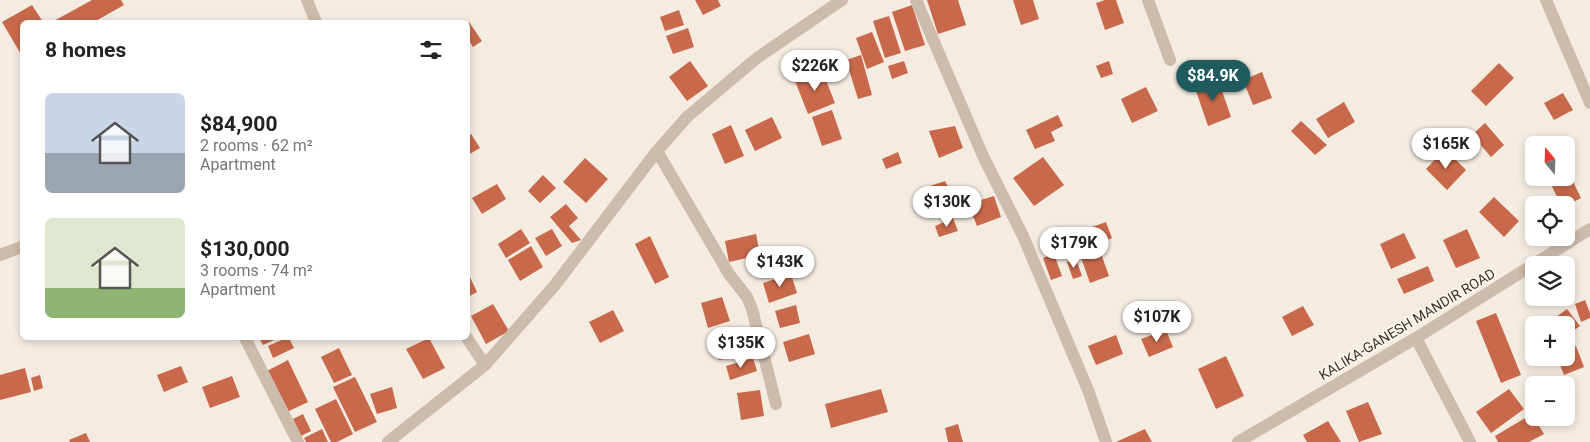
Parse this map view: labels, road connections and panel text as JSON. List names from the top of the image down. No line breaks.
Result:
{"streets":{"street":["KALIKA-GANESH MANDIR ROAD"]},"north":"top","page":{"heading":"8 homes","price":["$226K","$84.9K","$165K","$130K","$179K","$143K","$107K","$135K"],"list":[{"name":"$84,900","note":"2 rooms · 62 m² · Apartment"},{"name":"$130,000","note":"3 rooms · 74 m² · Apartment"}],"map_buttons":["+","−"]}}
